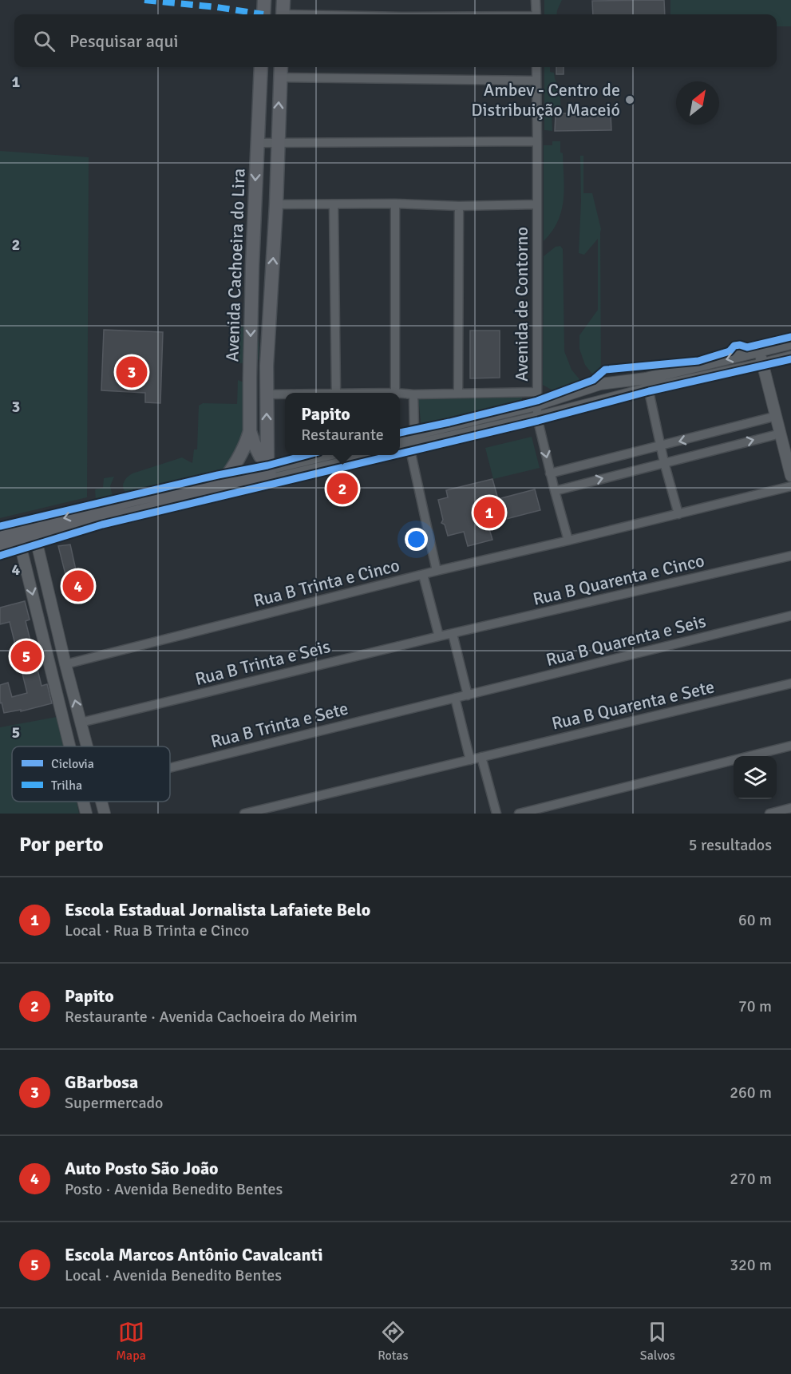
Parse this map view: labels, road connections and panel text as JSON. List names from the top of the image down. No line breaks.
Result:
{"streets":{"main road":["Avenida Cachoeira do Lira"],"street":["Avenida de Contorno","Rua B Quarenta e Cinco","Rua B Trinta e Cinco","Rua B Quarenta e Seis","Rua B Trinta e Seis","Rua B Quarenta e Sete","Rua B Trinta e Sete"]},"crossings":[["Avenida de Contorno","Rua B Trinta e Cinco"],["Rua B Quarenta e Cinco","Rua B Trinta e Seis"],["Rua B Quarenta e Seis","Rua B Trinta e Sete"]],"places":["Ambev - Centro de Distribuição Maceió"],"legend":["Ciclovia","Trilha"],"north":"top right","page":{"search":"Pesquisar aqui","pins":["3","2","1","4","5"],"popup":["Papito","Restaurante"],"heading":["Por perto","5 resultados"],"list":[{"mark":"1","name":"Escola Estadual Jornalista Lafaiete Belo","note":"Local · Rua B Trinta e Cinco","value":"60 m"},{"mark":"2","name":"Papito","note":"Restaurante · Avenida Cachoeira do Meirim","value":"70 m"},{"mark":"3","name":"GBarbosa","note":"Supermercado","value":"260 m"},{"mark":"4","name":"Auto Posto São João","note":"Posto · Avenida Benedito Bentes","value":"270 m"},{"mark":"5","name":"Escola Marcos Antônio Cavalcanti","note":"Local · Avenida Benedito Bentes","value":"320 m"}],"nav":["Mapa","Rotas","Salvos"]},"grid":{"rows":["1","2","3","4","5"]}}
